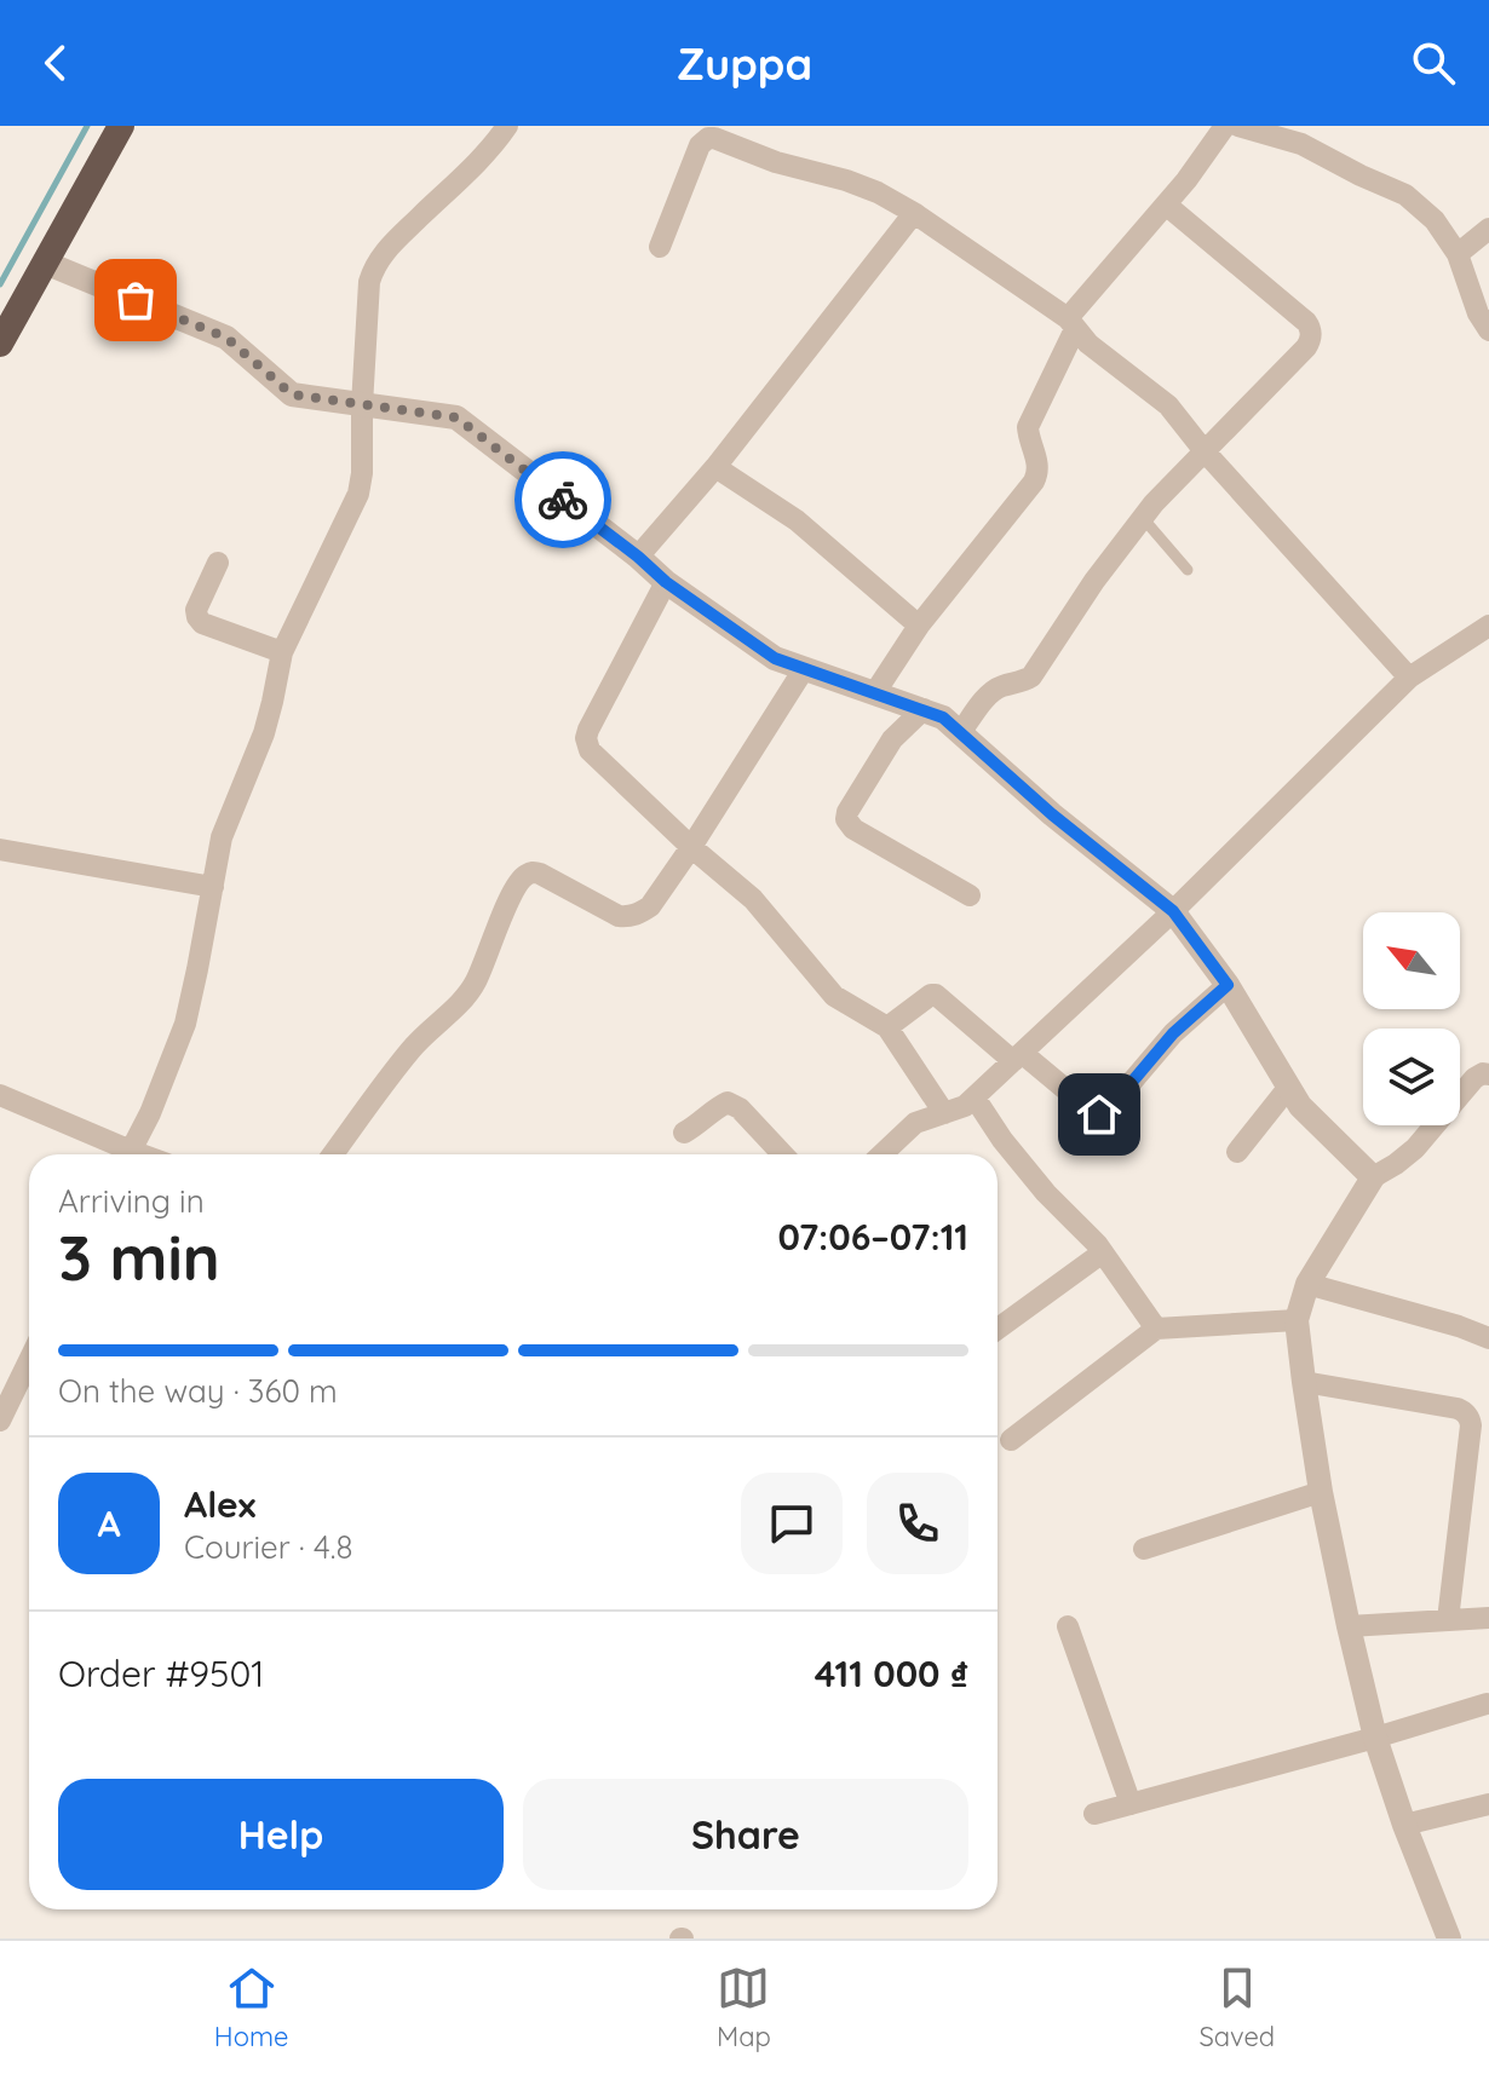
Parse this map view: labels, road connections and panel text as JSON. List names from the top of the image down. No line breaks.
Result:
{"north":"top left","page":{"header":"Zuppa","heading":["3 min","Arriving in","07:06–07:11"],"panel":["Alex","Courier · 4.8","Order #9501","411 000 ₫"],"bar":"On the way · 360 m","round":"A","buttons":["Help","Share"],"tabs":["Home","Map","Saved"]}}
